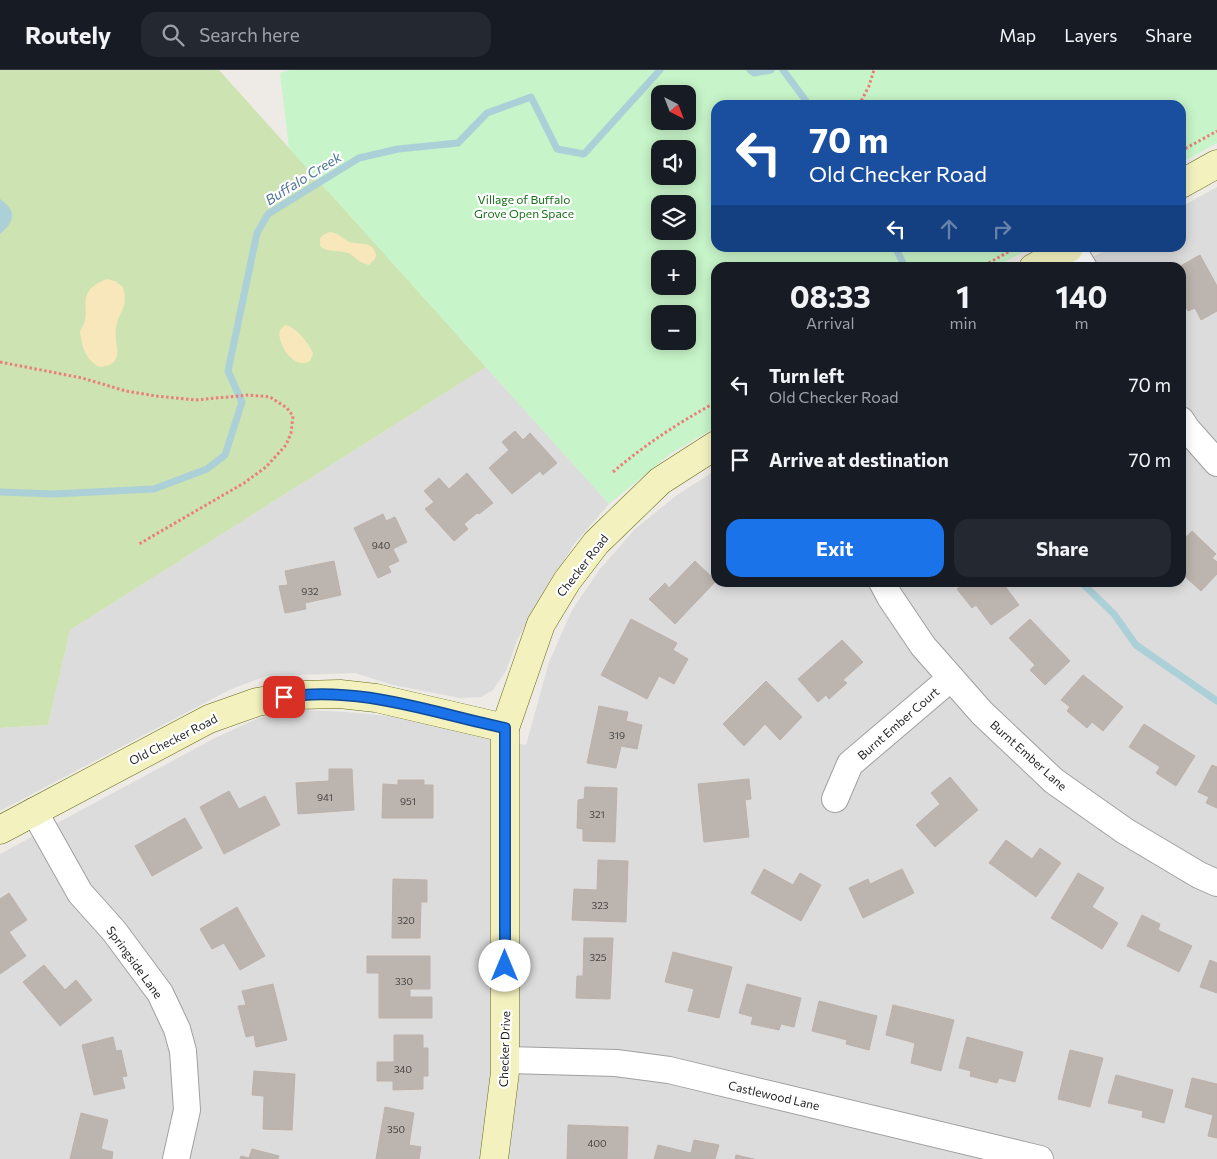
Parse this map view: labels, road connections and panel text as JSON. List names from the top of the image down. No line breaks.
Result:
{"streets":{"street":["Checker Road","Burnt Ember Court","Old Checker Road","Burnt Ember Lane","Springside Lane","Checker Drive","Castlewood Lane"]},"crossings":[["Checker Road","Old Checker Road"],["Checker Road","Checker Drive"],["Burnt Ember Court","Burnt Ember Lane"],["Old Checker Road","Springside Lane"],["Old Checker Road","Checker Drive"],["Checker Drive","Castlewood Lane"]],"water":["Buffalo Creek"],"parks":["Village of Buffalo Grove Open Space"],"house_numbers":["940","932","319","941","951","321","323","320","325","330","340","350","400"],"north":"bottom right","page":{"header":"Routely","search":"Search here","nav":["Map","Layers","Share"],"map_buttons":["+","−"],"turn":["70 m","Old Checker Road"],"eta":["08:33","Arrival","1","min","140","m"],"list":[{"name":"Turn left","note":"Old Checker Road","value":"70 m"},{"name":"Arrive at destination","value":"70 m"}],"buttons":["Exit","Share"]}}
